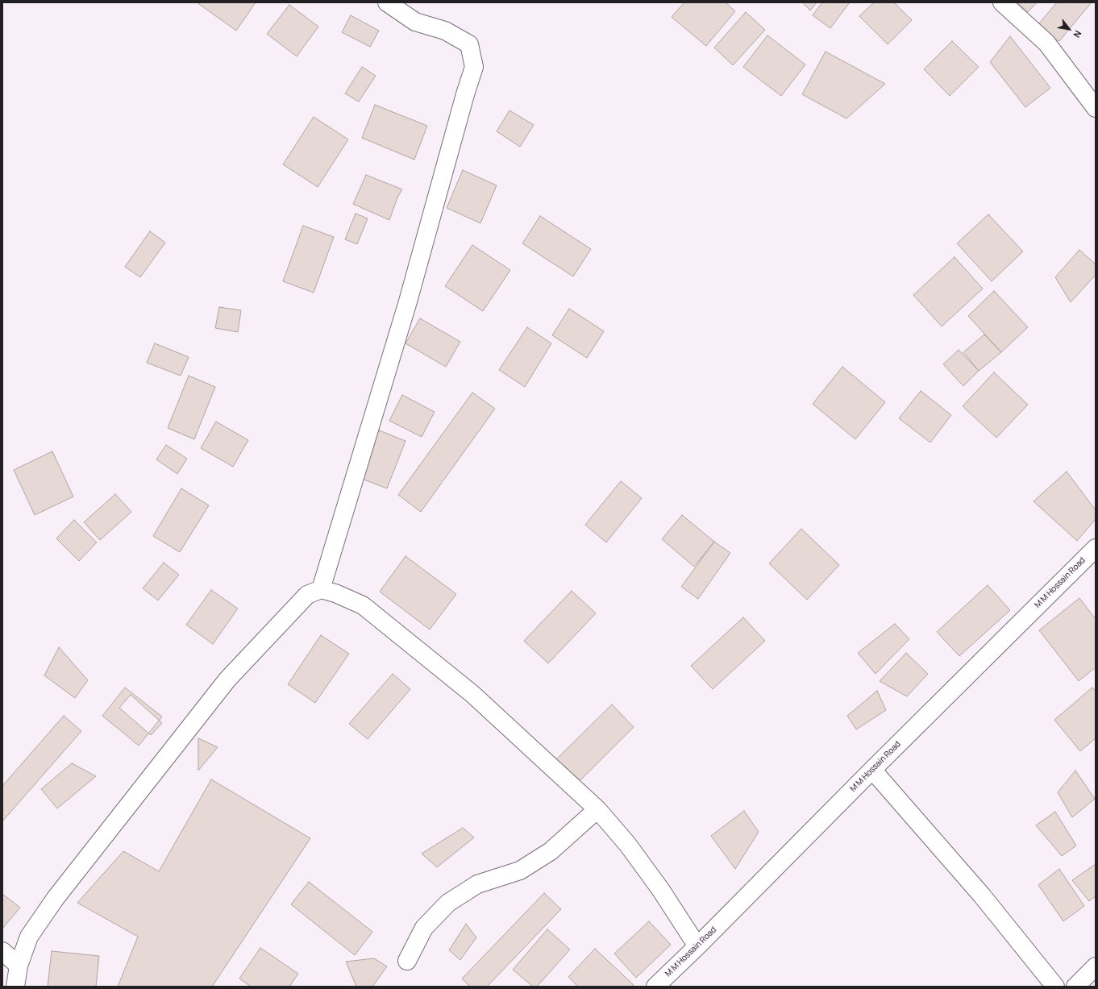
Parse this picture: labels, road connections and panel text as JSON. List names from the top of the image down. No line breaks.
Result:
{"streets":{"street":["M M Hossain Road"]},"north":"bottom right"}
